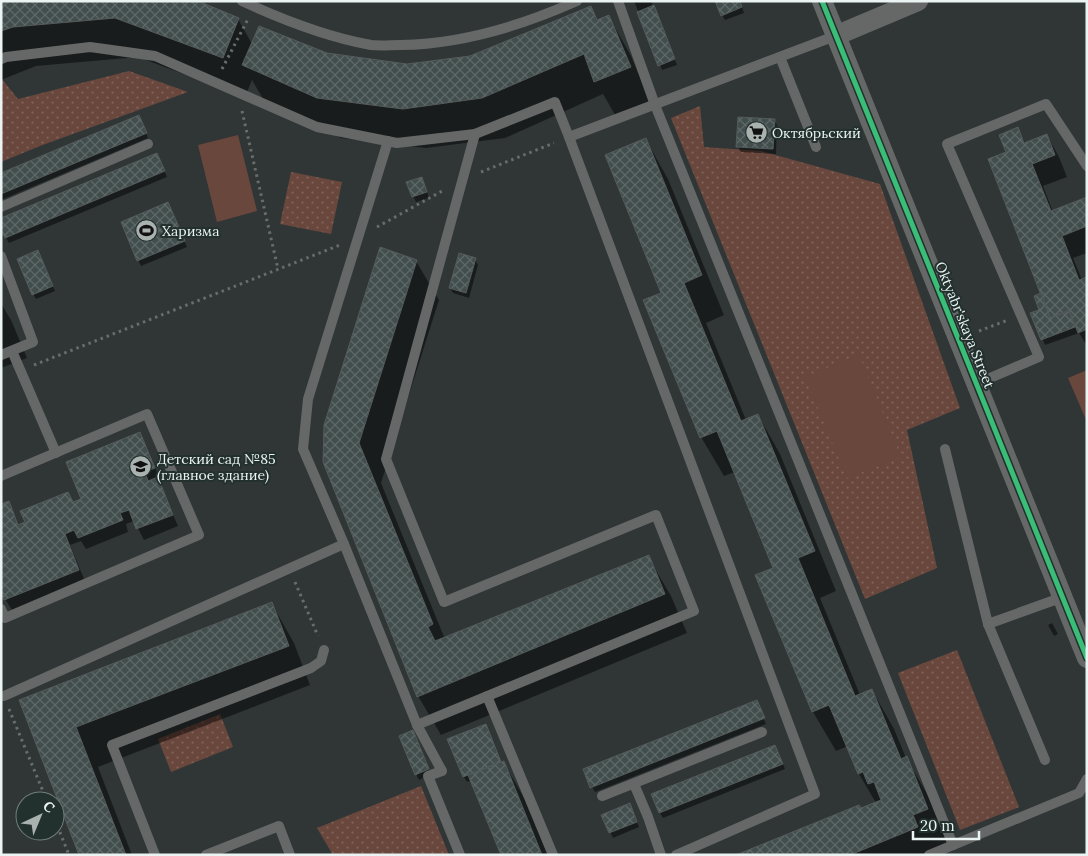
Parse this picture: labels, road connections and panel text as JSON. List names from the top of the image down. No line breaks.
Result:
{"streets":{"street":["Oktyabr'skaya Street"]},"places":{"supermarket":["Октябрьский"],"sports":["Харизма"],"school or university":["Детский сад №85 (главное здание)"]},"scale_bar":"20 m","north":"top right"}
